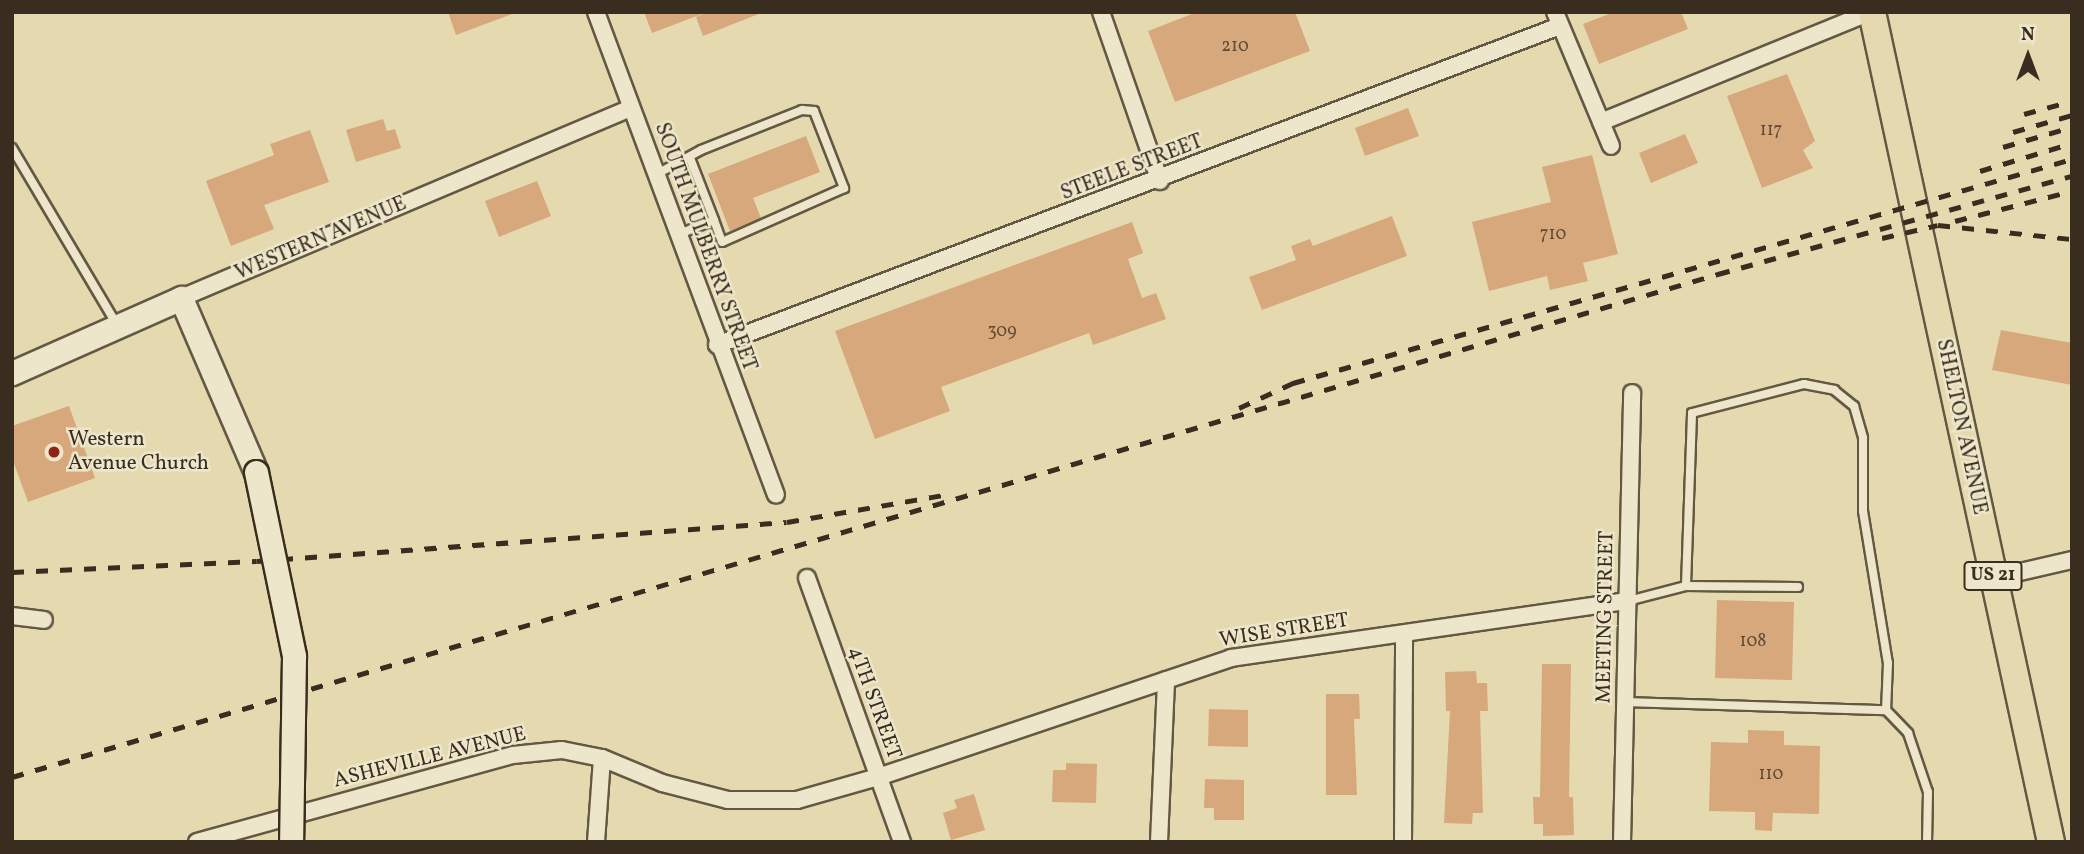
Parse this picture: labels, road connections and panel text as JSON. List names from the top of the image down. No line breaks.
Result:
{"streets":{"main road":["SHELTON AVENUE","US 21"],"street":["STEELE STREET","WESTERN AVENUE","SOUTH MULBERRY STREET","MEETING STREET","WISE STREET","4TH STREET","ASHEVILLE AVENUE"]},"crossings":[["STEELE STREET","SOUTH MULBERRY STREET"],["WESTERN AVENUE","SOUTH MULBERRY STREET"],["MEETING STREET","WISE STREET"],["WISE STREET","4TH STREET"],["WISE STREET","ASHEVILLE AVENUE"],["4TH STREET","ASHEVILLE AVENUE"]],"places":["Western Avenue Church"],"house_numbers":["210","117","710","309","108","110"],"north":"top"}
